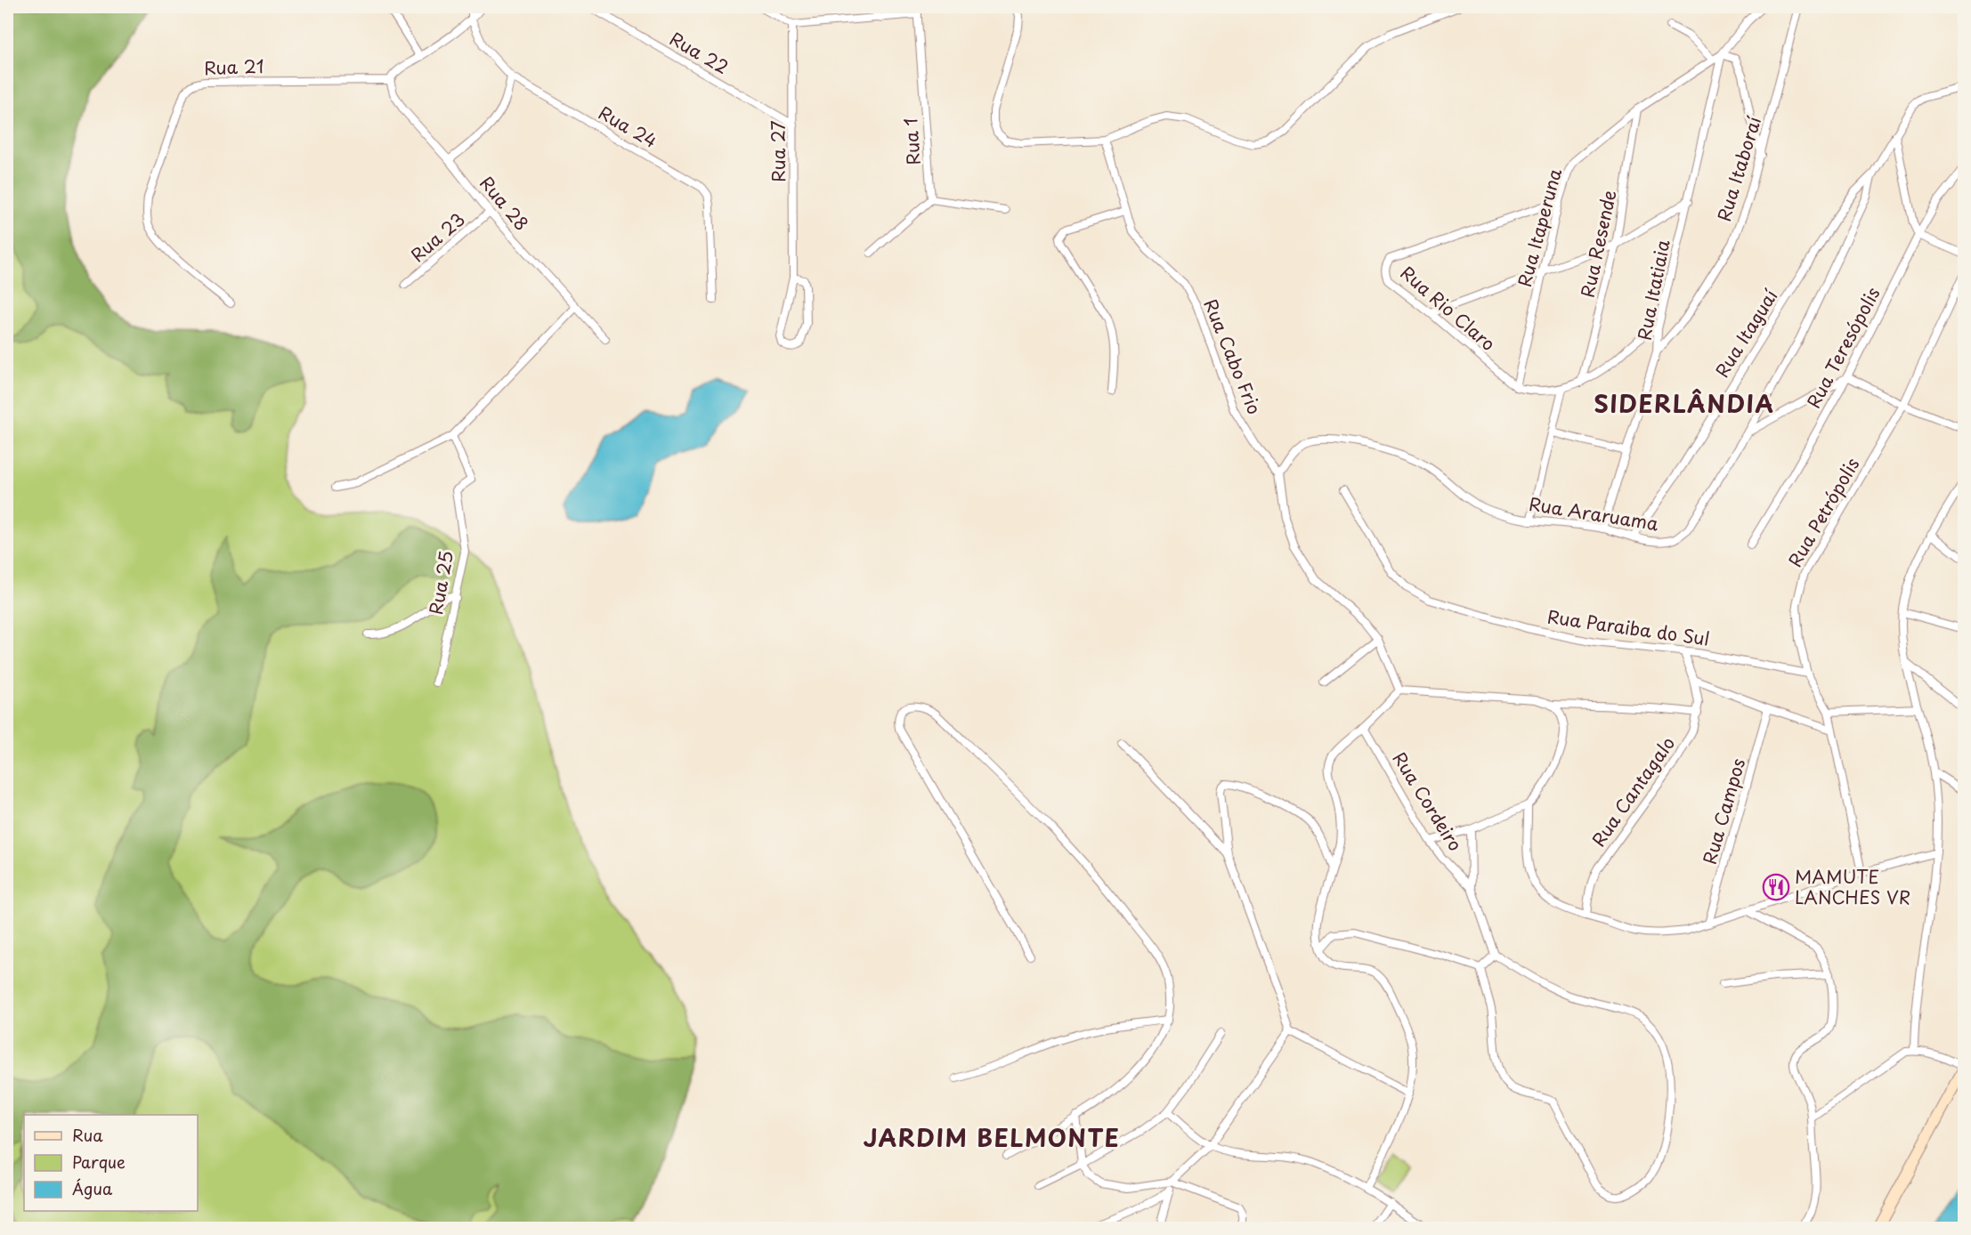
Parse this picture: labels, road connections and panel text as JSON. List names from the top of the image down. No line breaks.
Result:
{"streets":{"street":["Rua 22","Rua 21","Rua 24","Rua 1","Rua 27","Rua Itaboraí","Rua 28","Rua Itaperuna","Rua 23","Rua Resende","Rua Itatiaia","Rua Rio Claro","Rua Itaguaí","Rua Teresópolis","Rua Cabo Frio","Rua Petrópolis","Rua Araruama","Rua 25","Rua Paraiba do Sul","Rua Cantagalo","Rua Cordeiro","Rua Campos"]},"crossings":[["Rua 22","Rua 27"],["Rua 21","Rua 28"],["Rua Itaboraí","Rua Itatiaia"],["Rua 28","Rua 23"],["Rua Itaperuna","Rua Resende"],["Rua Itaperuna","Rua Itatiaia"],["Rua Itaperuna","Rua Rio Claro"],["Rua Itatiaia","Rua Araruama"],["Rua Itaguaí","Rua Araruama"],["Rua Cabo Frio","Rua Araruama"],["Rua Petrópolis","Rua Paraiba do Sul"],["Rua Paraiba do Sul","Rua Cantagalo"]],"districts":["SIDERLÂNDIA","JARDIM BELMONTE"],"places":{"restaurant":["MAMUTE LANCHES VR"]},"legend":["Rua","Parque","Água"]}
